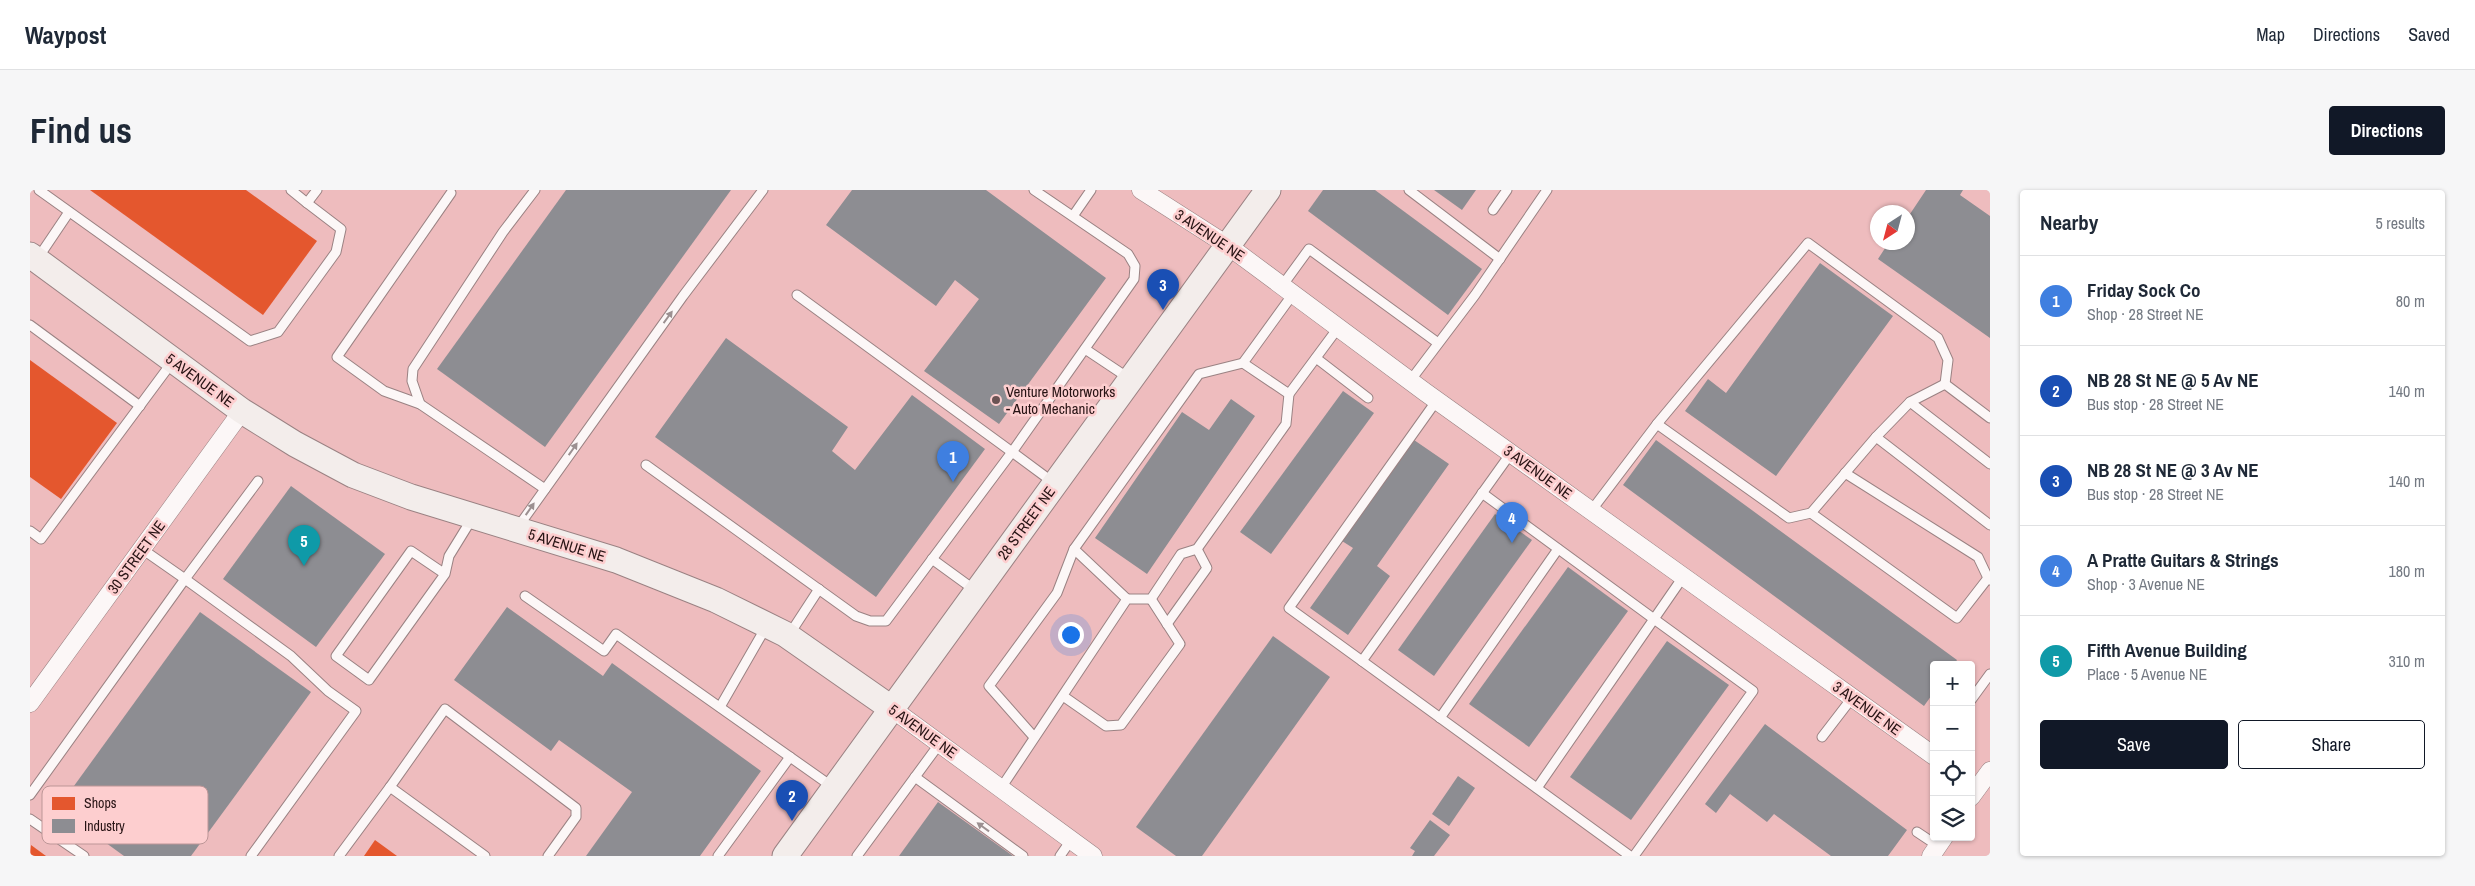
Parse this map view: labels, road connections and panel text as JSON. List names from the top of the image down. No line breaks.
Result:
{"streets":{"street":["3 AVENUE NE","5 AVENUE NE","28 STREET NE","30 STREET NE"]},"crossings":[["3 AVENUE NE","28 STREET NE"],["5 AVENUE NE","28 STREET NE"],["5 AVENUE NE","30 STREET NE"]],"places":["Venture Motorworks - Auto Mechanic"],"legend":["Shops","Industry"],"north":"bottom left","page":{"header":"Waypost","nav":["Map","Directions","Saved"],"buttons":["Directions",["Save","Share"]],"title":"Find us","heading":["Nearby","5 results"],"list":[{"mark":"1","name":"Friday Sock Co","note":"Shop · 28 Street NE","value":"80 m"},{"mark":"2","name":"NB 28 St NE @ 5 Av NE","note":"Bus stop · 28 Street NE","value":"140 m"},{"mark":"3","name":"NB 28 St NE @ 3 Av NE","note":"Bus stop · 28 Street NE","value":"140 m"},{"mark":"4","name":"A Pratte Guitars & Strings","note":"Shop · 3 Avenue NE","value":"180 m"},{"mark":"5","name":"Fifth Avenue Building","note":"Place · 5 Avenue NE","value":"310 m"}],"pins":["3","1","4","5","2"],"map_buttons":["+","−"]}}
